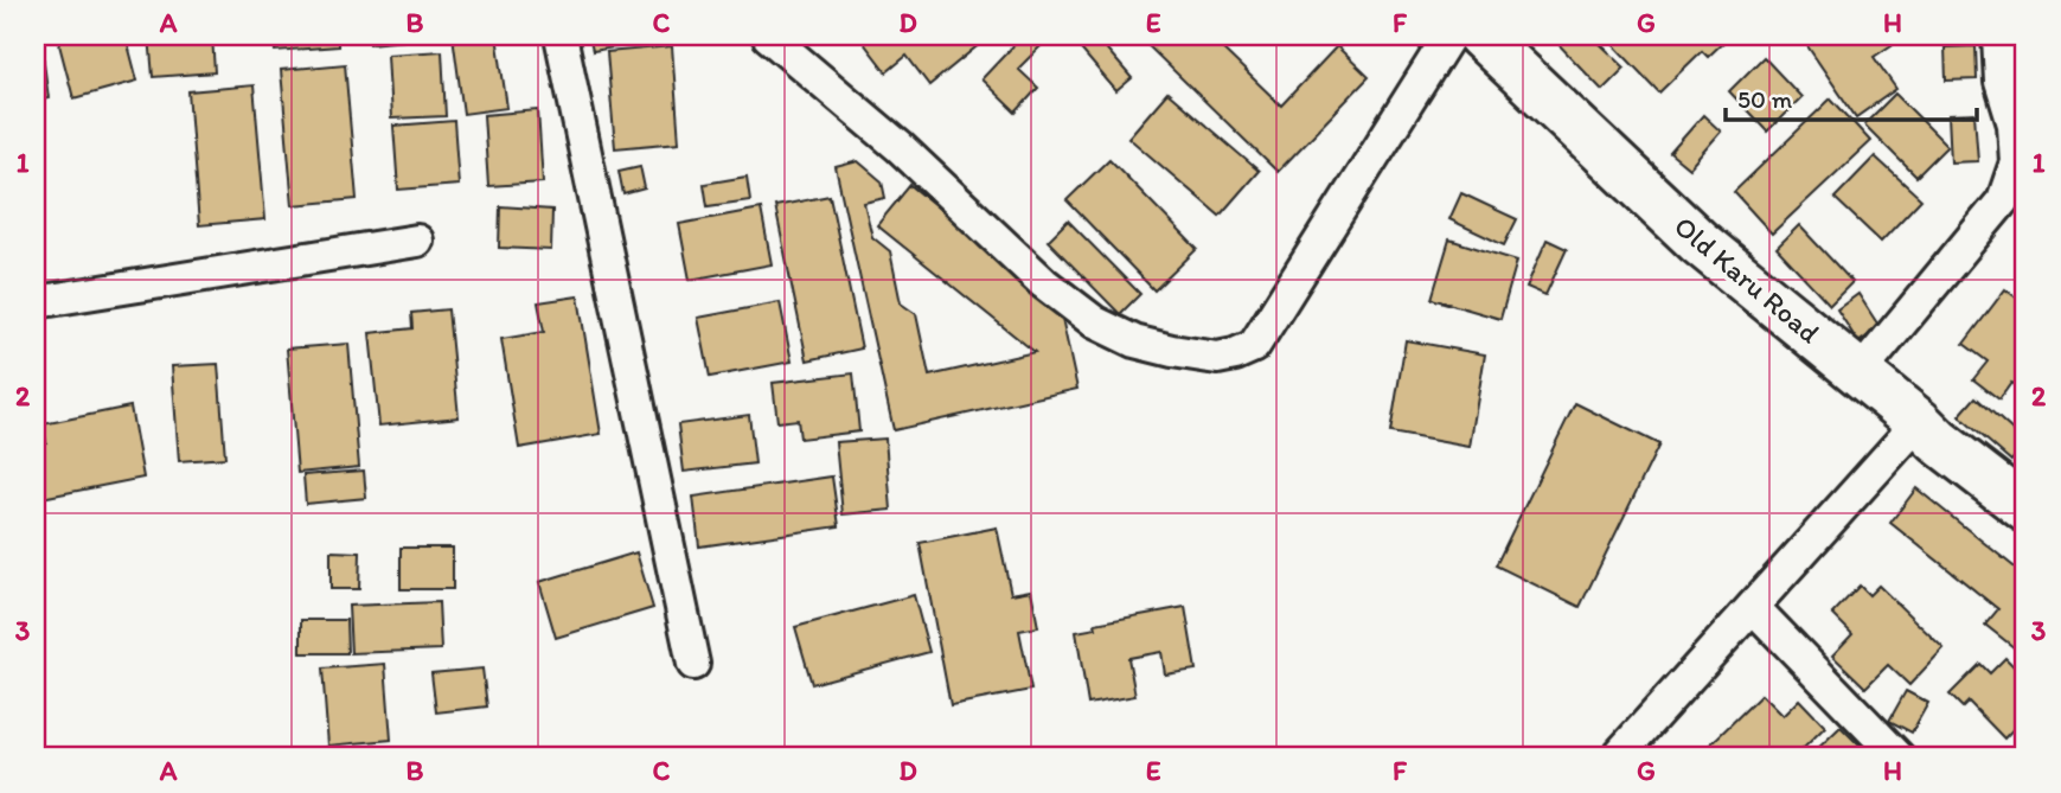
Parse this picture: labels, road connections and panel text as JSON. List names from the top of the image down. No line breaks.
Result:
{"streets":{"main road":["Old Karu Road"]},"scale_bar":"50 m","grid":{"columns":["A","B","C","D","E","F","G","H"],"rows":["1","2","3"]}}
